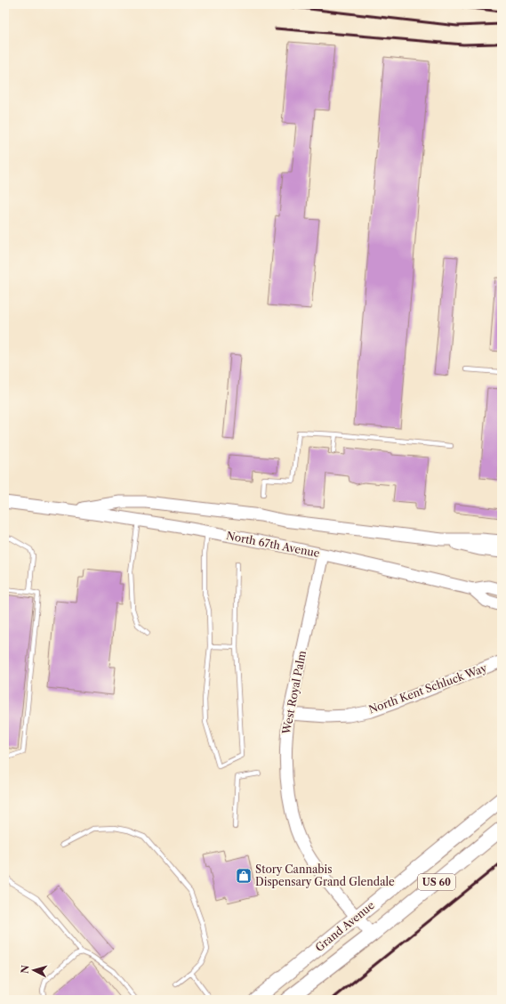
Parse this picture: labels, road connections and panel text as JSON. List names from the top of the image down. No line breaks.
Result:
{"streets":{"highway":["US 60","Grand Avenue"],"main road":["North 67th Avenue","North Kent Schluck Way","West Royal Palm"]},"crossings":[["North 67th Avenue","West Royal Palm"],["North Kent Schluck Way","West Royal Palm"],["West Royal Palm","Grand Avenue"]],"places":{"shop":["Story Cannabis Dispensary Grand Glendale"]},"north":"left"}
